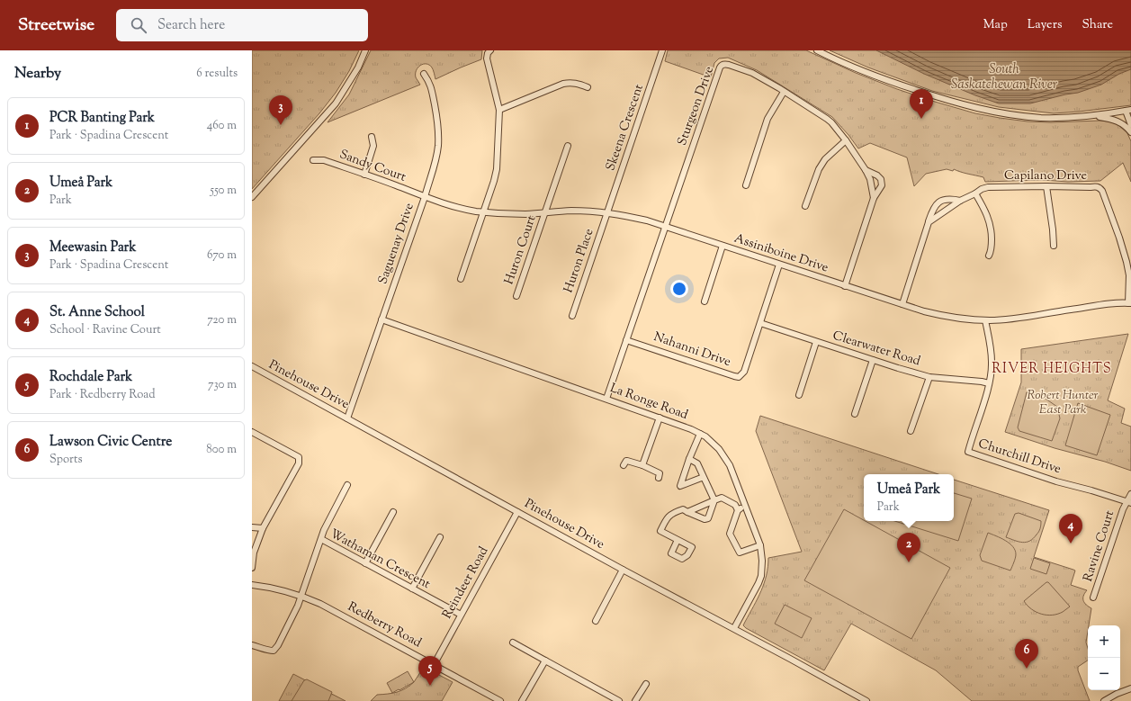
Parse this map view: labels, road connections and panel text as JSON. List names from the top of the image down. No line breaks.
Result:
{"streets":{"street":["Sturgeon Drive","Skeena Crescent","Sandy Court","Capilano Drive","Saguenay Drive","Huron Court","Assiniboine Drive","Huron Place","Clearwater Road","Nahanni Drive","Pinehouse Drive","La Ronge Road","Churchill Drive","Ravine Court","Wathaman Crescent","Reindeer Road","Redberry Road"]},"crossings":[["Sturgeon Drive","Assiniboine Drive"],["Skeena Crescent","Assiniboine Drive"],["Skeena Crescent","Huron Place"],["Sandy Court","Saguenay Drive"],["Sandy Court","Assiniboine Drive"],["Capilano Drive","Assiniboine Drive"],["Saguenay Drive","Assiniboine Drive"],["Saguenay Drive","Pinehouse Drive"],["Saguenay Drive","La Ronge Road"],["Huron Court","Assiniboine Drive"],["Assiniboine Drive","Huron Place"],["Assiniboine Drive","Nahanni Drive"],["Assiniboine Drive","Churchill Drive"],["Clearwater Road","Nahanni Drive"],["Clearwater Road","Churchill Drive"],["Pinehouse Drive","La Ronge Road"],["Pinehouse Drive","Reindeer Road"],["Churchill Drive","Ravine Court"],["Wathaman Crescent","Reindeer Road"],["Wathaman Crescent","Redberry Road"],["Reindeer Road","Redberry Road"]],"districts":["RIVER HEIGHTS"],"water":["South Saskatchewan River"],"parks":["Robert Hunter East Park"],"page":{"header":"Streetwise","search":"Search here","nav":["Map","Layers","Share"],"heading":["Nearby","6 results"],"pins":["1","3","4","2","6","5"],"list":[{"mark":"1","name":"PCR Banting Park","note":"Park · Spadina Crescent","value":"460 m"},{"mark":"2","name":"Umeå Park","note":"Park","value":"550 m"},{"mark":"3","name":"Meewasin Park","note":"Park · Spadina Crescent","value":"670 m"},{"mark":"4","name":"St. Anne School","note":"School · Ravine Court","value":"720 m"},{"mark":"5","name":"Rochdale Park","note":"Park · Redberry Road","value":"730 m"},{"mark":"6","name":"Lawson Civic Centre","note":"Sports","value":"800 m"}],"popup":["Umeå Park","Park"],"map_buttons":["+","−"]}}
